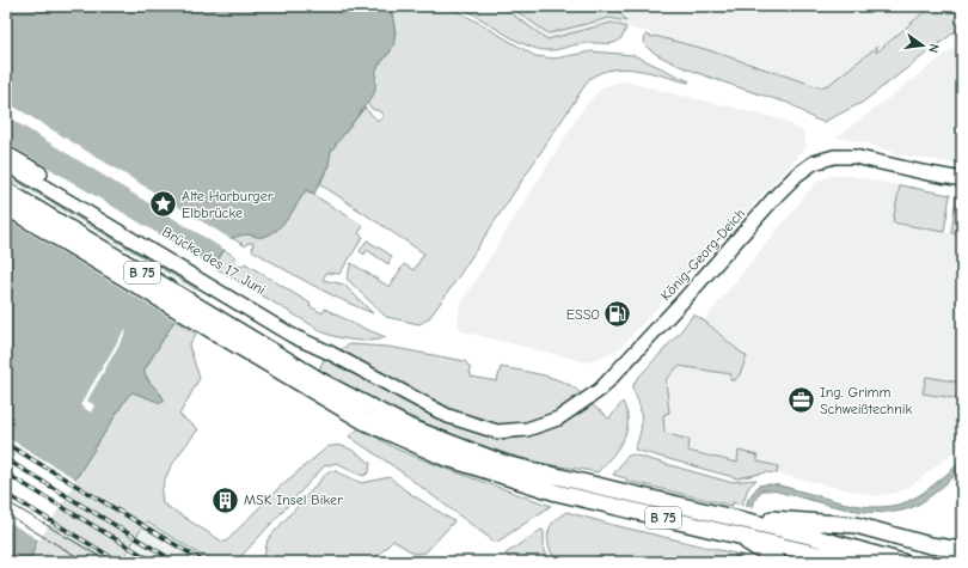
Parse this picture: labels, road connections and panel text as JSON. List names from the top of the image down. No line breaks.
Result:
{"streets":{"highway":["B 75"],"main road":["König-Georg-Deich","Brücke des 17. Juni"]},"crossings":[["König-Georg-Deich","Brücke des 17. Juni"]],"places":{"place":["Alte Harburger Elbbrücke"],"fuel station":["ESSO"],"office":["Ing. Grimm Schweißtechnik"],"building":["MSK Insel Biker"]},"north":"right"}
